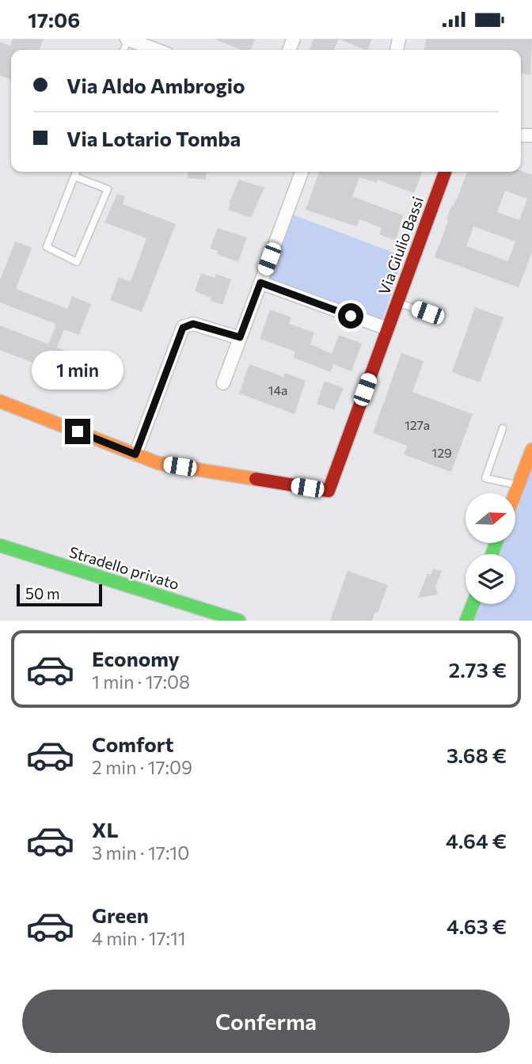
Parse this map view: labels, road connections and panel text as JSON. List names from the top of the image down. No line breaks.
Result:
{"streets":{"street":["Via Giulio Bassi","Stradello privato"]},"house_numbers":["14a","127a","129"],"scale_bar":"50 m","north":"right","page":{"status":"17:06","banner":["Via Aldo Ambrogio","Via Lotario Tomba"],"bubble":"1 min","scale":"50 m","list":[{"name":"Economy","note":"1 min · 17:08","value":"2.73 €"},{"name":"Comfort","note":"2 min · 17:09","value":"3.68 €"},{"name":"XL","note":"3 min · 17:10","value":"4.64 €"},{"name":"Green","note":"4 min · 17:11","value":"4.63 €"}],"buttons":"Conferma"}}
